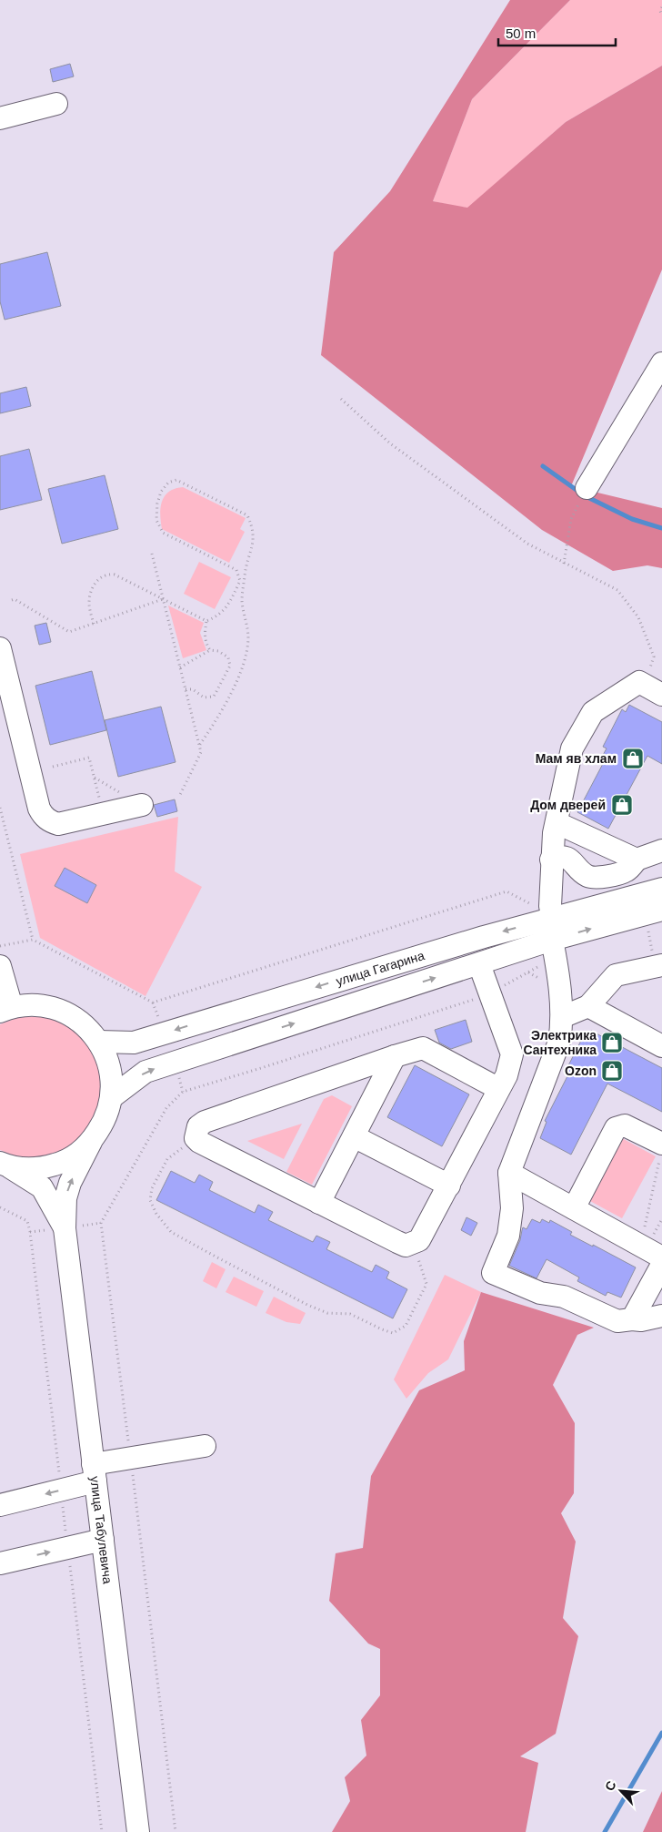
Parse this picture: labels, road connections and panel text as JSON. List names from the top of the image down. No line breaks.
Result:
{"streets":{"street":["улица Гагарина","улица Табулевича"]},"places":{"shop":["Мам яв хлам","Дом дверей","Электрика Сантехника","Ozon"]},"scale_bar":"50 m","north":"top left"}
